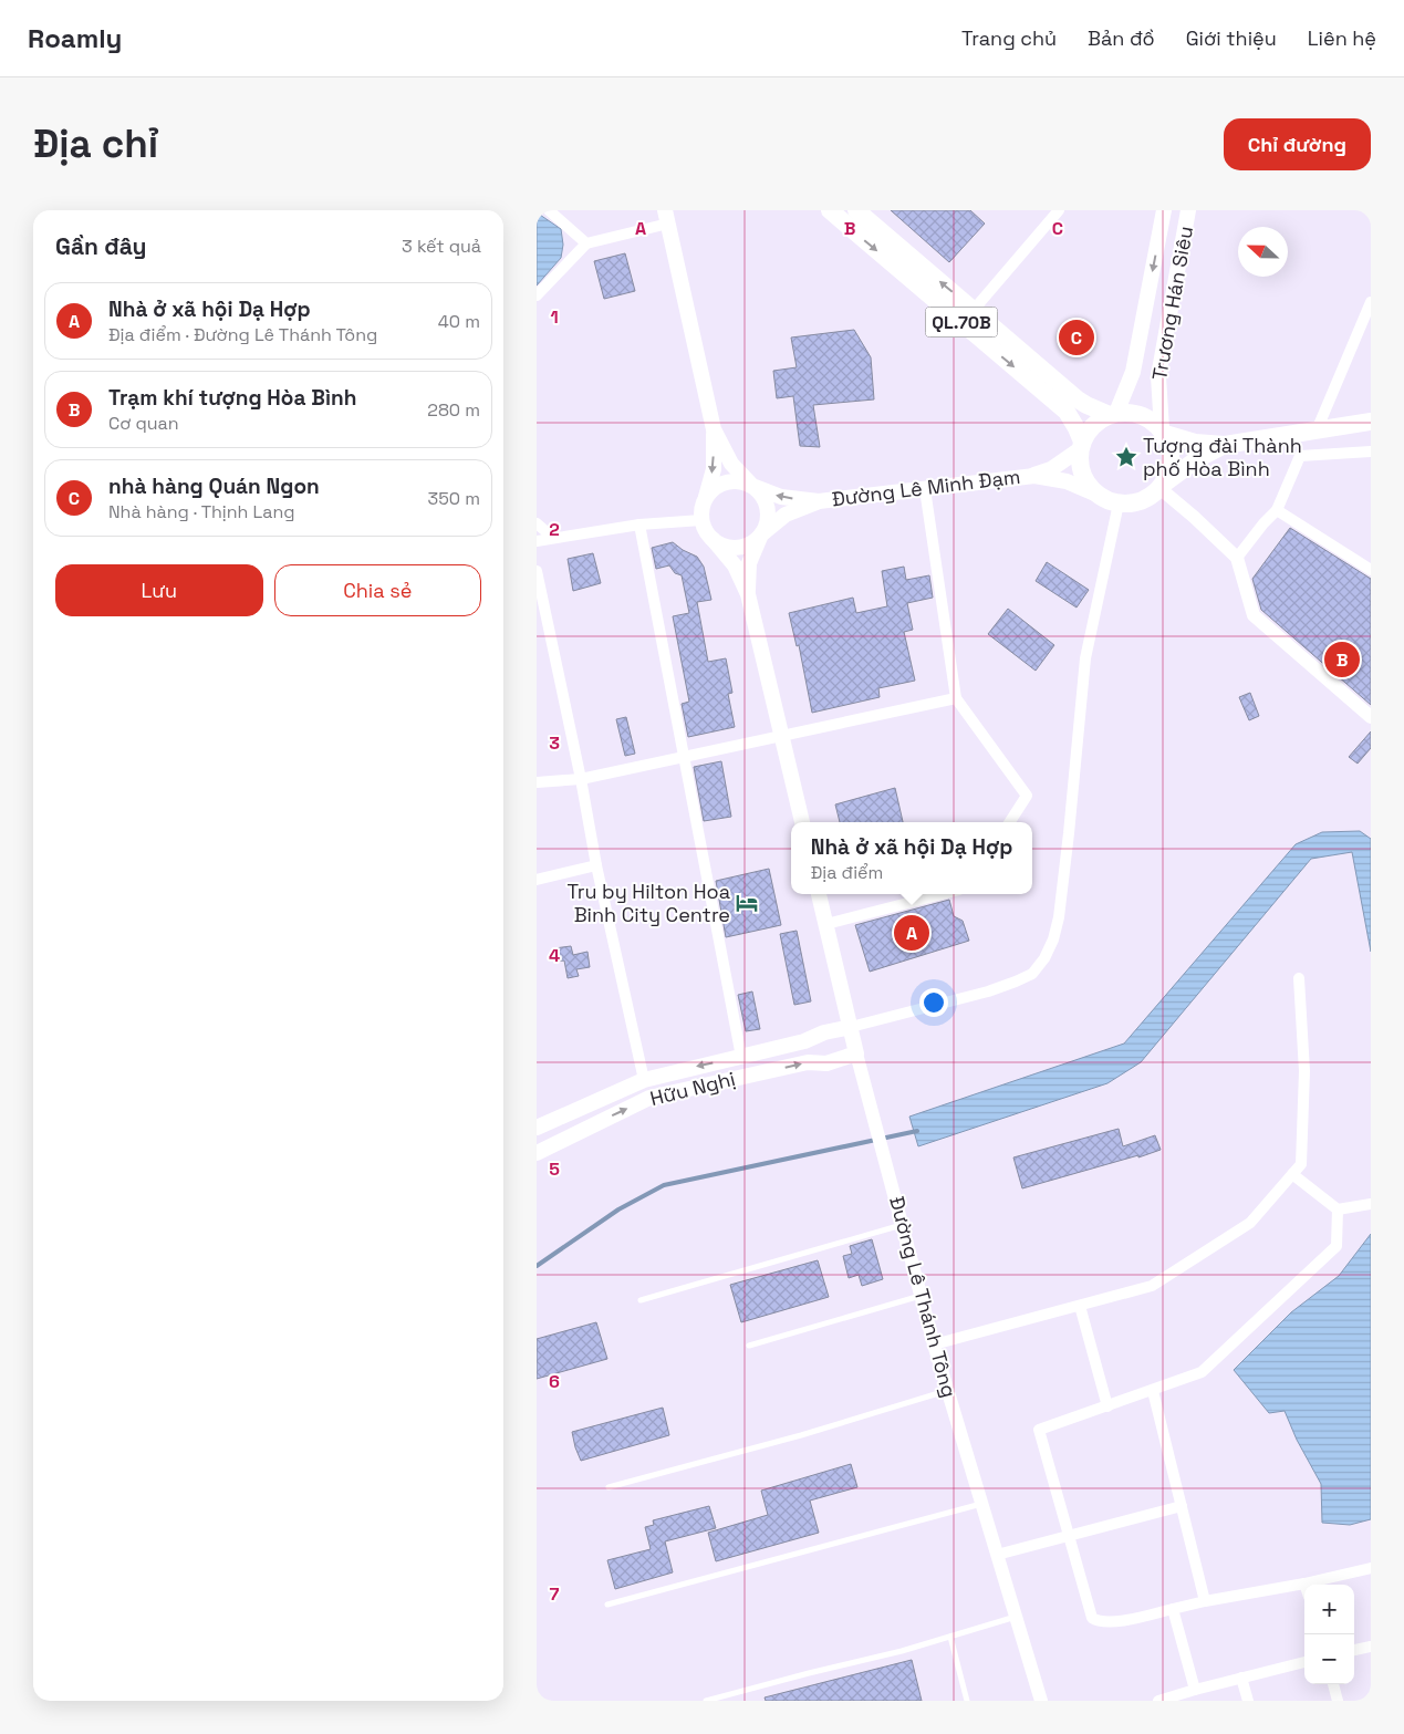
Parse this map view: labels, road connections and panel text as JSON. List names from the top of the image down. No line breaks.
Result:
{"streets":{"main road":["Trương Hán Siêu","QL.70B","Đường Lê Minh Đạm","Hữu Nghị","Đường Lê Thánh Tông"]},"crossings":[["Trương Hán Siêu","QL.70B"],["Trương Hán Siêu","Đường Lê Minh Đạm"],["QL.70B","Đường Lê Minh Đạm"],["Hữu Nghị","Đường Lê Thánh Tông"]],"places":{"place":["Tượng đài Thành phố Hòa Bình"],"hotel":["Tru by Hilton Hoa Binh City Centre"]},"north":"left","page":{"header":"Roamly","nav":["Trang chủ","Bản đồ","Giới thiệu","Liên hệ"],"buttons":["Chỉ đường",["Lưu","Chia sẻ"]],"title":"Địa chỉ","heading":["Gần đây","3 kết quả"],"list":[{"mark":"A","name":"Nhà ở xã hội Dạ Hợp","note":"Địa điểm · Đường Lê Thánh Tông","value":"40 m"},{"mark":"B","name":"Trạm khí tượng Hòa Bình","note":"Cơ quan","value":"280 m"},{"mark":"C","name":"nhà hàng Quán Ngon","note":"Nhà hàng · Thịnh Lang","value":"350 m"}],"pins":["C","B","A"],"popup":["Nhà ở xã hội Dạ Hợp","Địa điểm"],"map_buttons":["+","−"]},"grid":{"columns":["A","B","C"],"rows":["1","2","3","4","5","6","7"]}}
